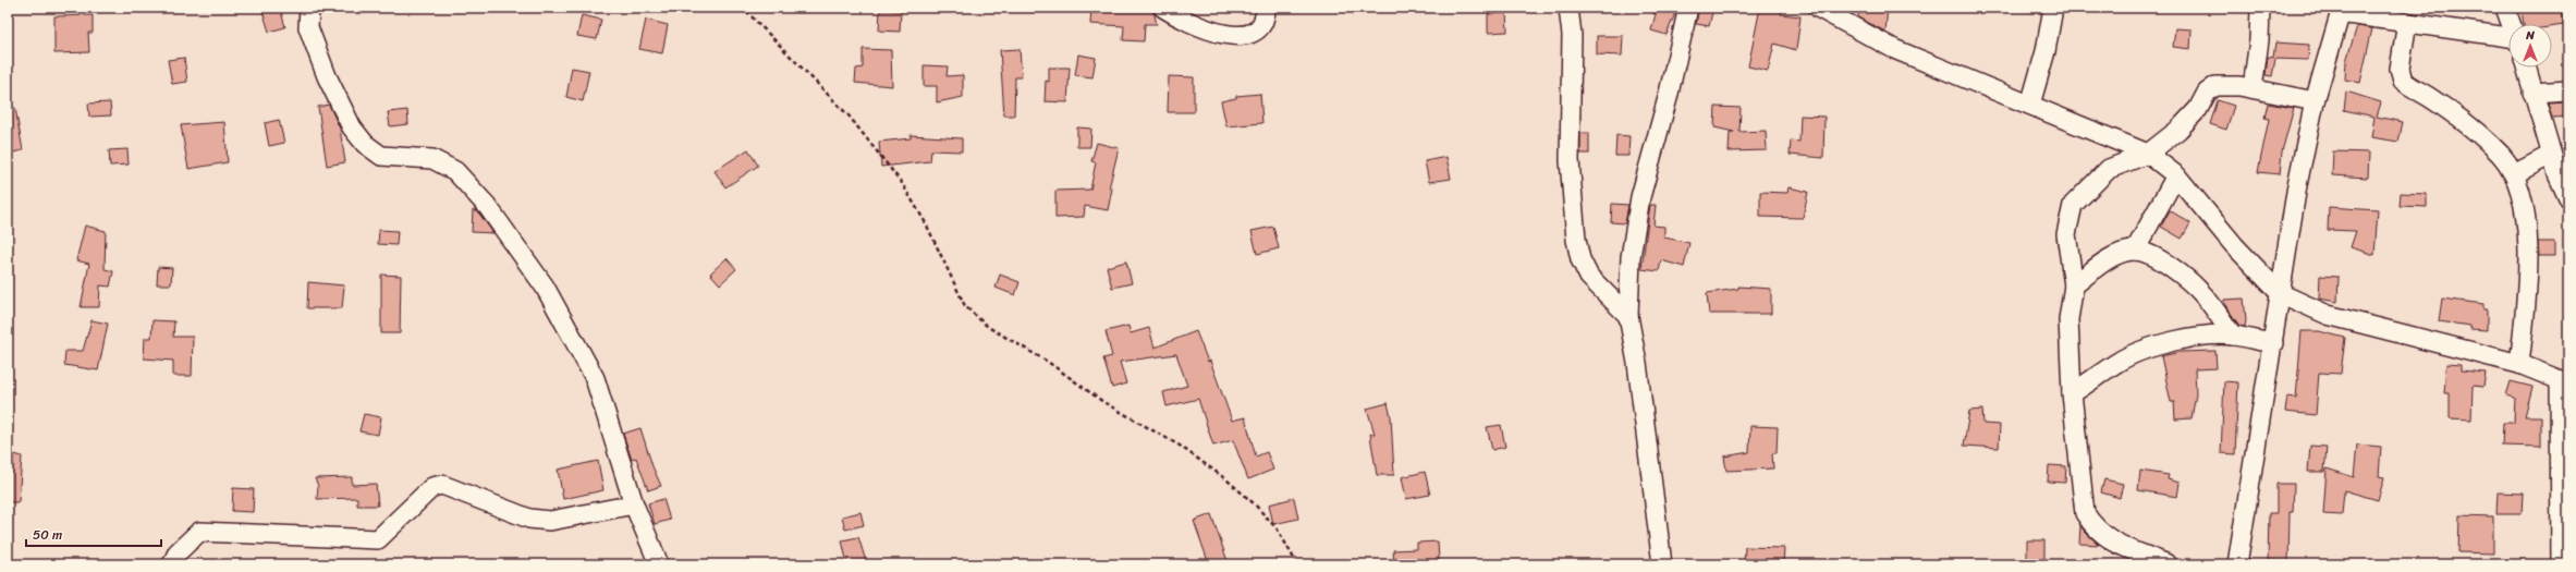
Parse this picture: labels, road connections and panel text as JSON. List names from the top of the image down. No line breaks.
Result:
{"scale_bar":"50 m","north":"top"}
